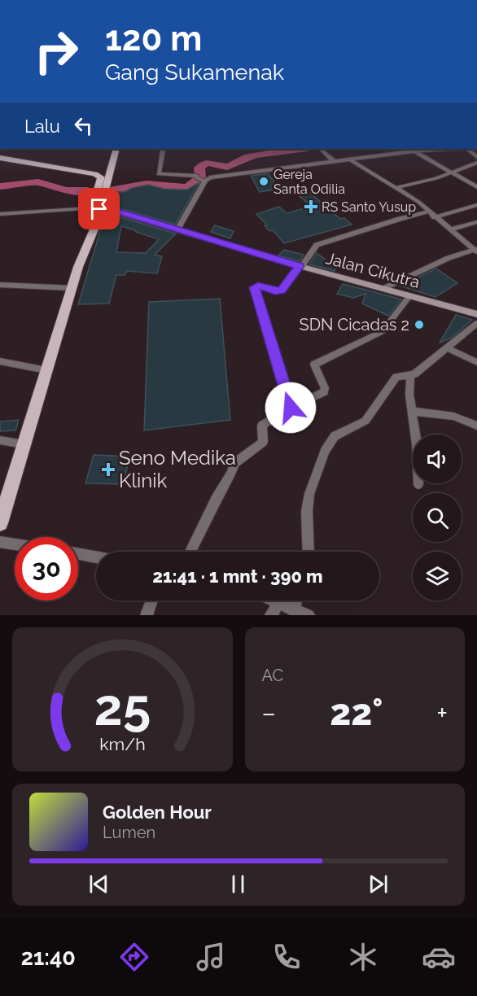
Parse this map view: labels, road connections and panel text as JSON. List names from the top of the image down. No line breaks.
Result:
{"streets":{"main road":["Jalan Cikutra"]},"places":{"other":["Gereja Santa Odilia","SDN Cicadas 2"],"health":["RS Santo Yusup","Seno Medika Klinik"]},"page":{"turn":["120 m","Gang Sukamenak"],"then":"Lalu","limit":"30","trip":"21:41 · 1 mnt · 390 m","tile":"AC","heat":["−","22°","+"],"song":["Golden Hour","Lumen"],"tabs":"21:40","gauge":["25","km/h"]}}
